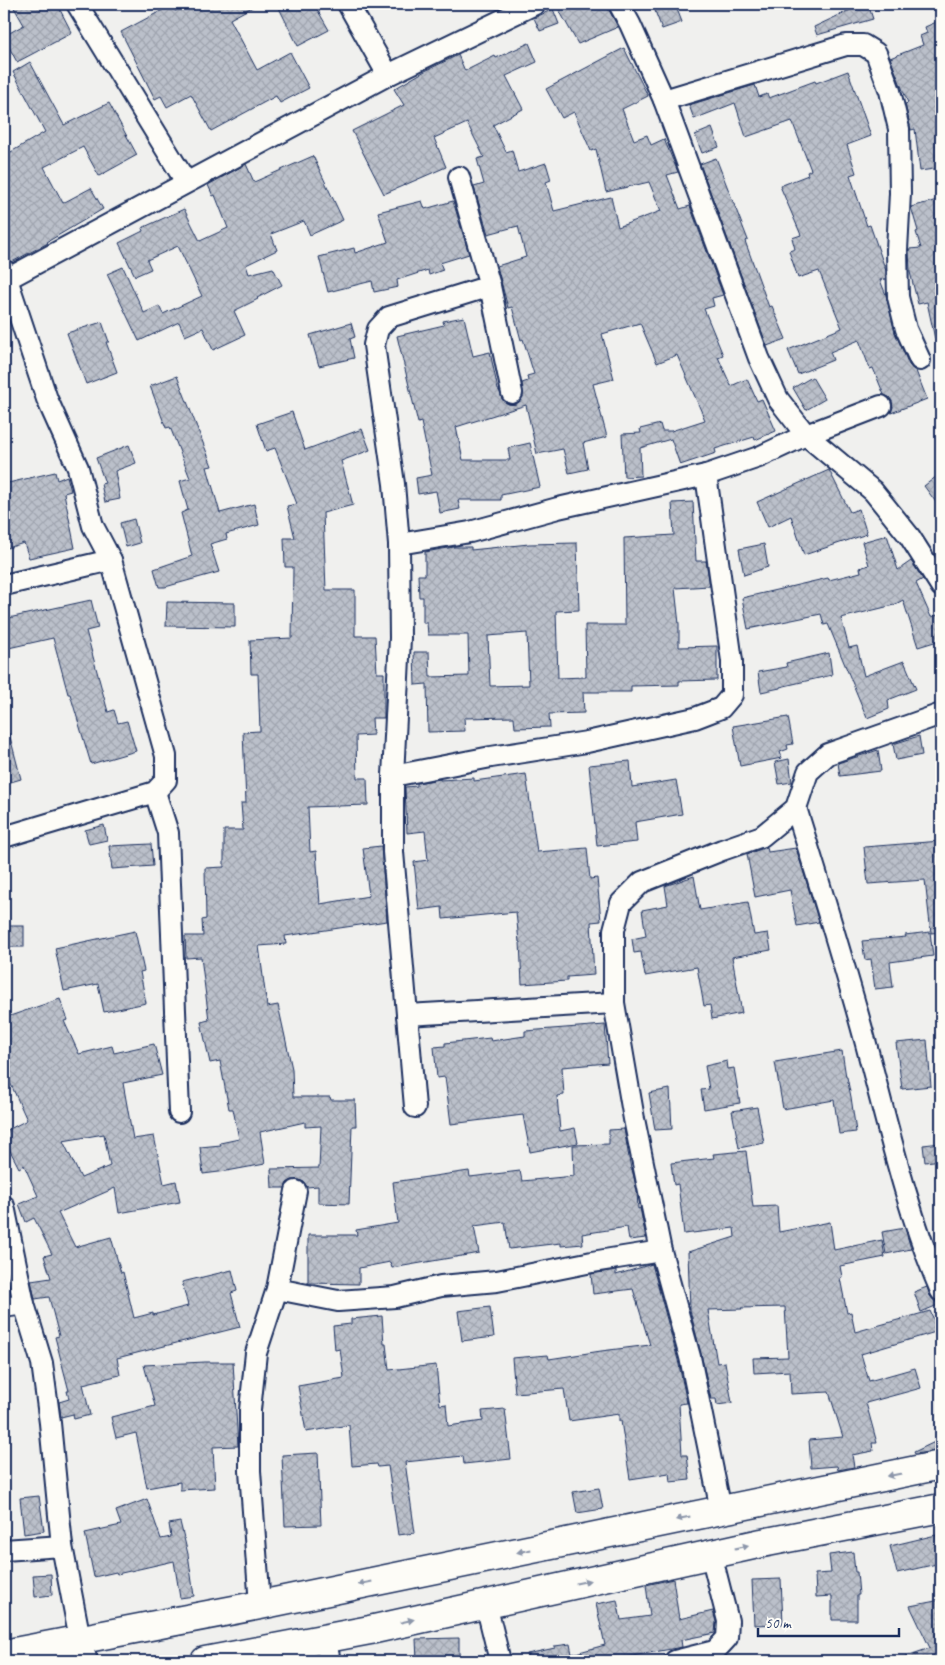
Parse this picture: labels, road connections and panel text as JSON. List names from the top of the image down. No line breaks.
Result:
{"scale_bar":"50 m"}
